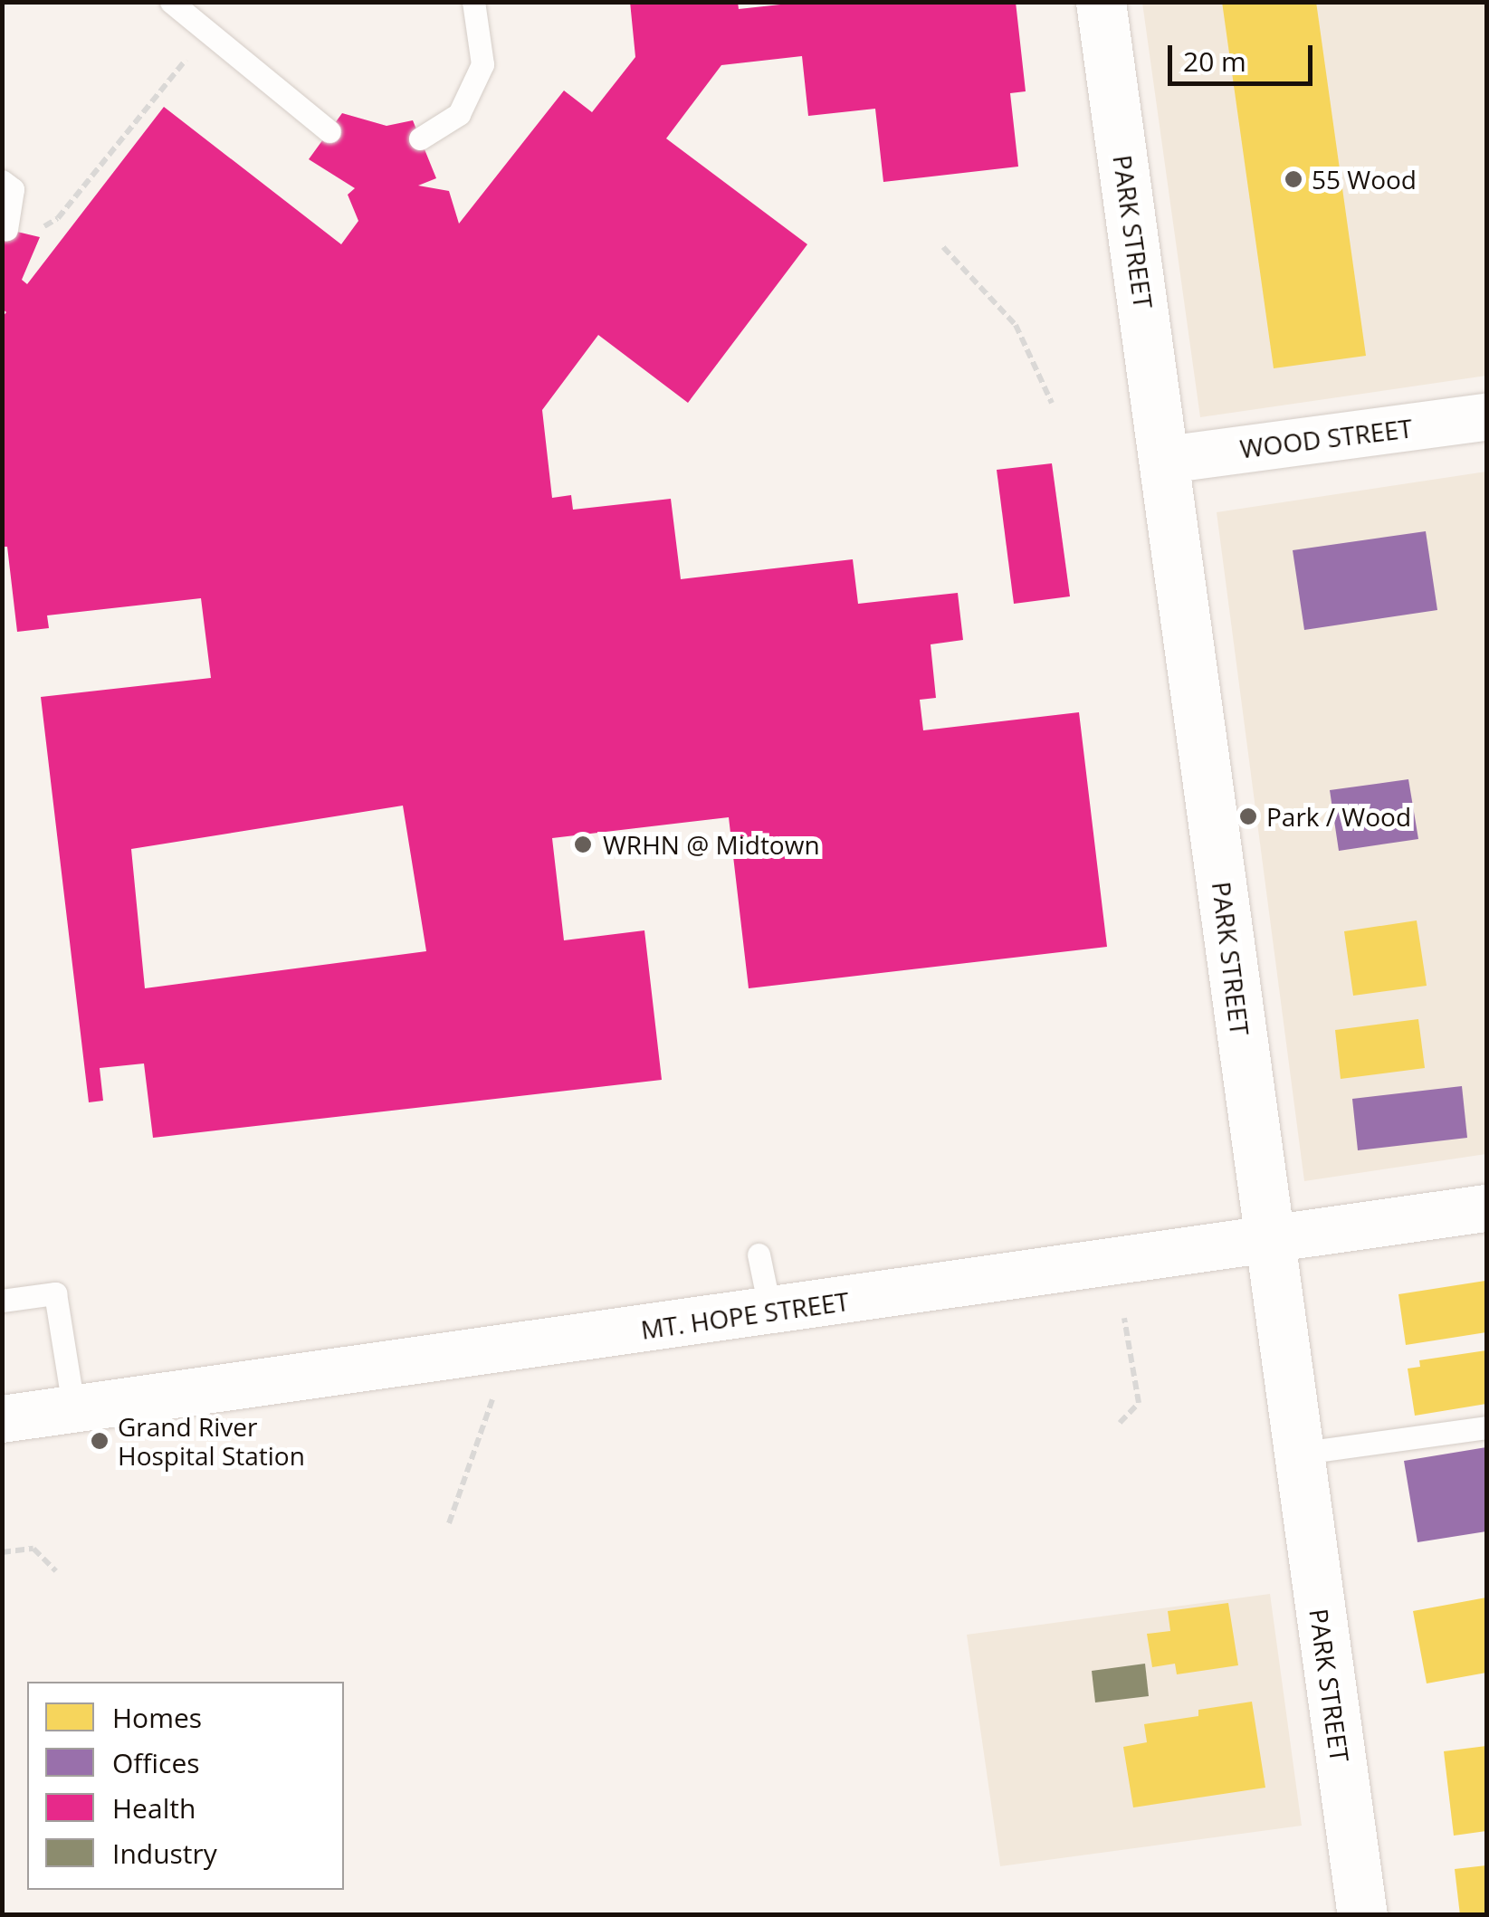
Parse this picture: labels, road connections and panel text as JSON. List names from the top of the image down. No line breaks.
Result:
{"streets":{"street":["PARK STREET","WOOD STREET","MT. HOPE STREET"]},"crossings":[["PARK STREET","WOOD STREET"],["PARK STREET","MT. HOPE STREET"]],"places":["55 Wood","Park / Wood","WRHN @ Midtown","Grand River Hospital Station"],"legend":["Homes","Offices","Health","Industry"],"scale_bar":"20 m"}
